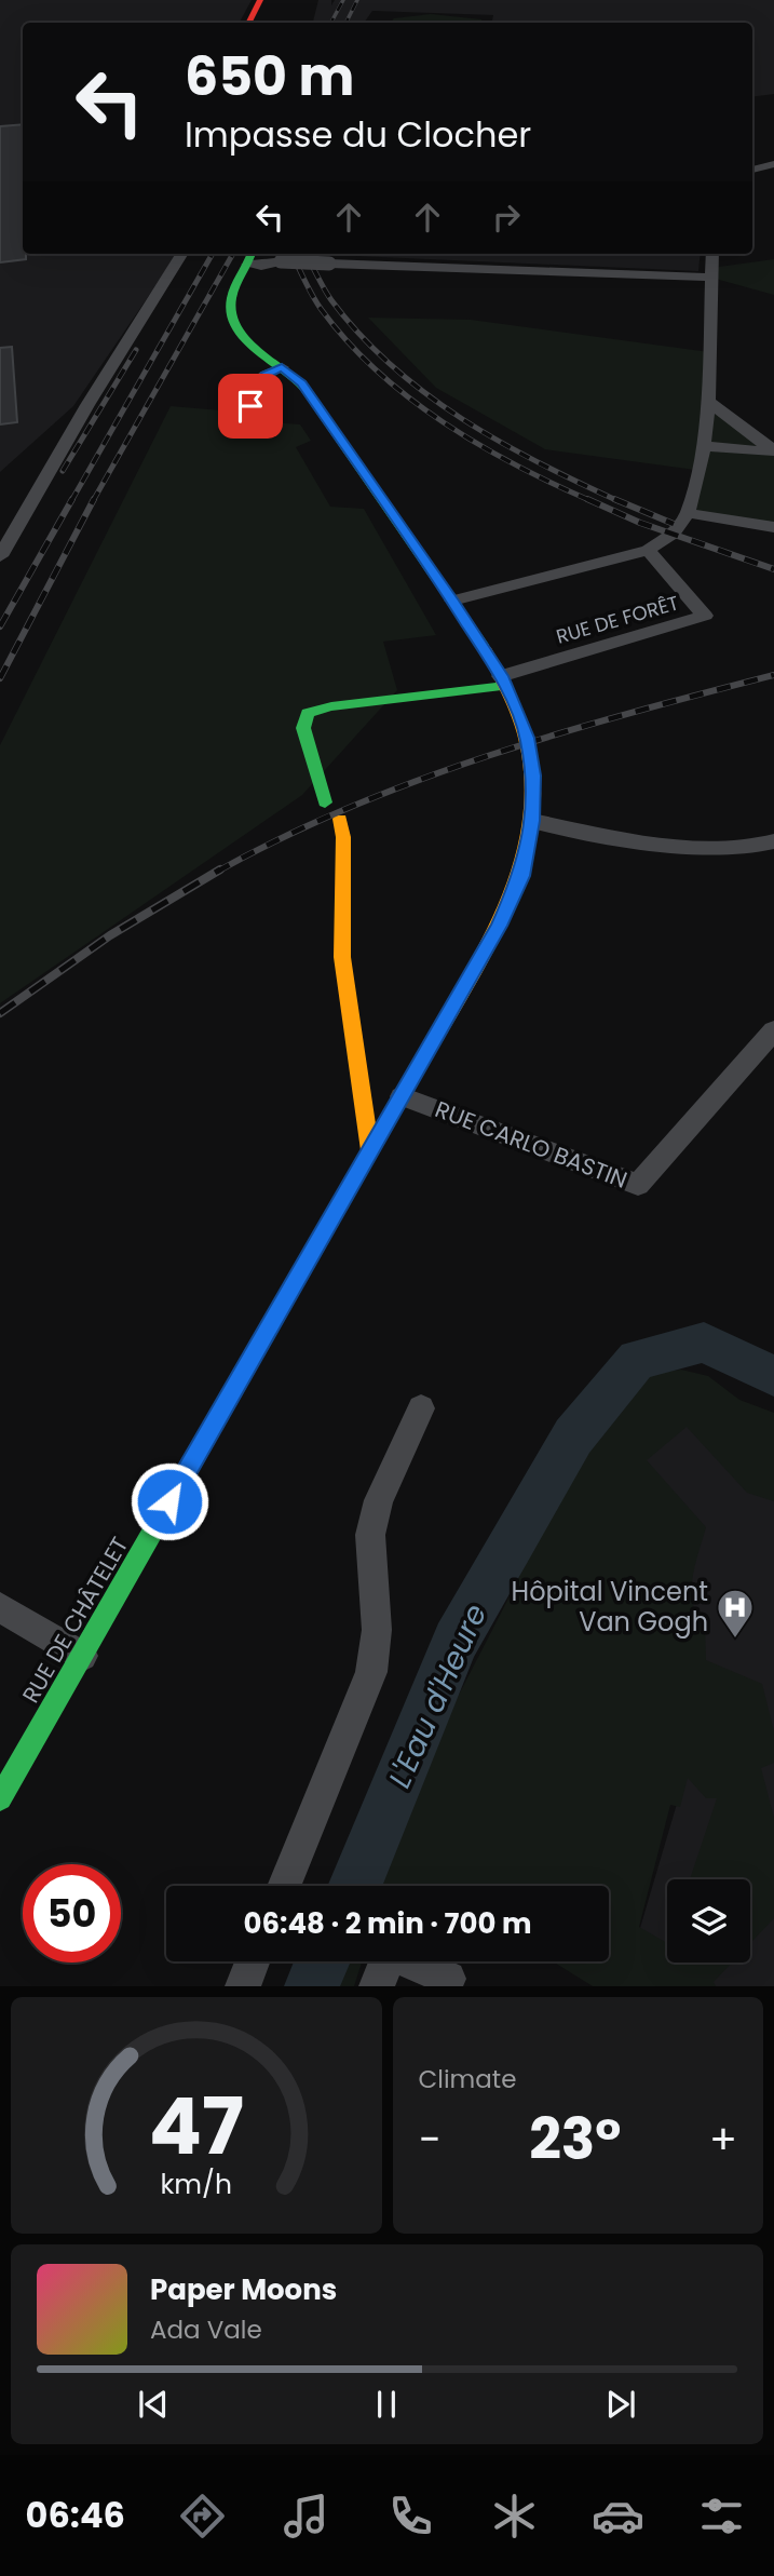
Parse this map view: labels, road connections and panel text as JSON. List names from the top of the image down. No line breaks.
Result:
{"streets":{"main road":["RUE DE CHÂTELET"],"street":["RUE DE FORÊT","RUE CARLO BASTIN"]},"crossings":[["RUE DE FORÊT","RUE DE CHÂTELET"],["RUE CARLO BASTIN","RUE DE CHÂTELET"]],"water":["L'Eau d'Heure"],"places":{"hospital":["Hôpital Vincent Van Gogh"]},"page":{"turn":["650 m","Impasse du Clocher"],"limit":"50","trip":"06:48 · 2 min · 700 m","tile":"Climate","heat":["−","23°","+"],"song":["Paper Moons","Ada Vale"],"tabs":"06:46","gauge":["47","km/h"]}}
